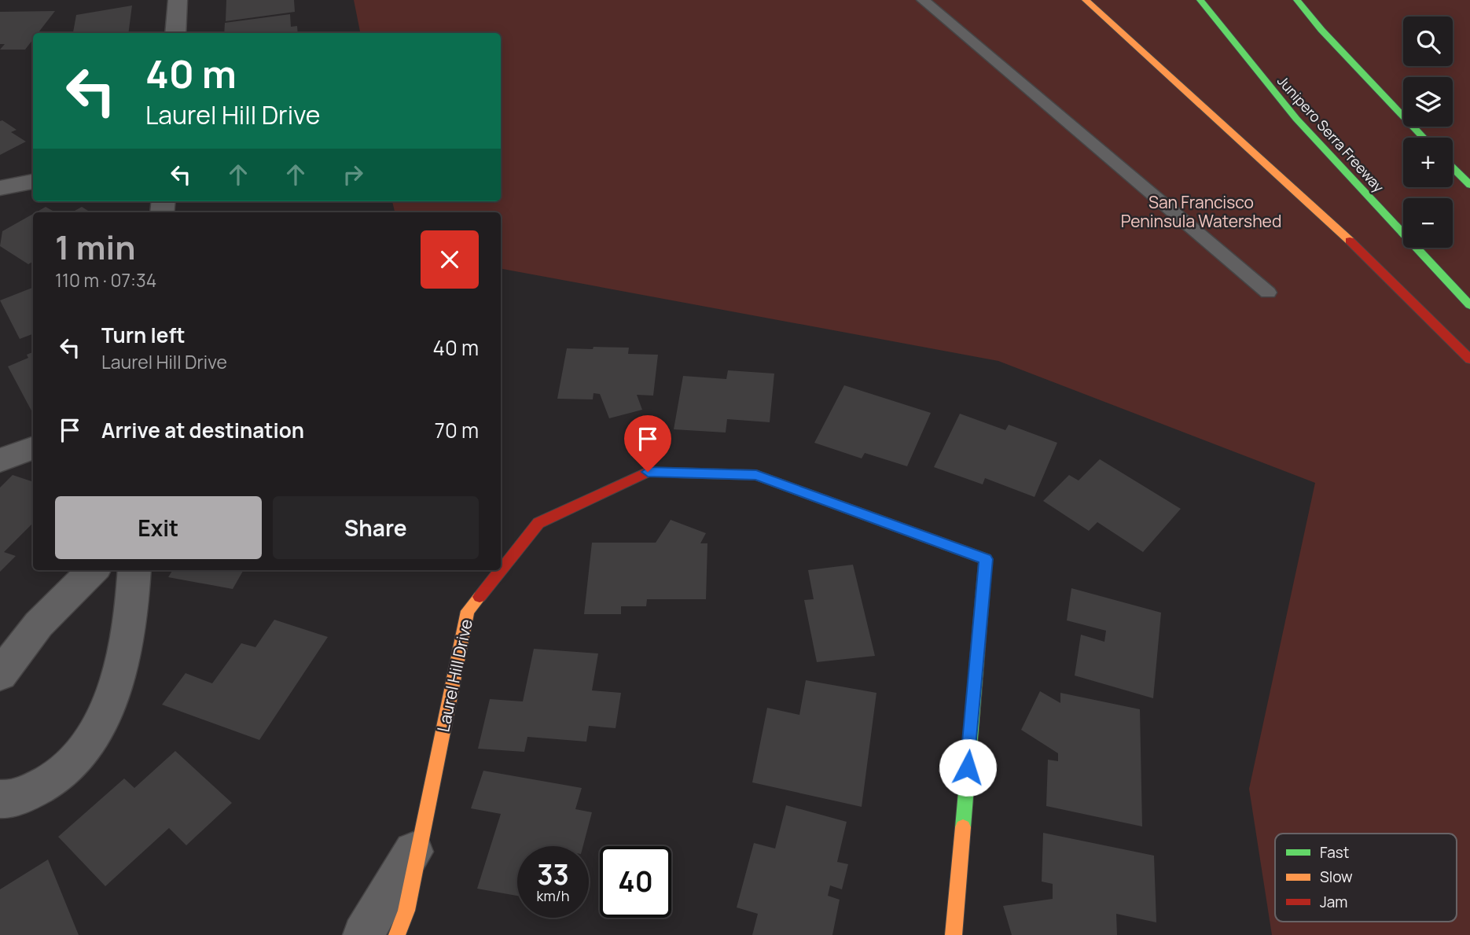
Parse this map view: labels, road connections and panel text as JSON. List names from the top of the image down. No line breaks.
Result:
{"streets":{"main road":["Junipero Serra Freeway","Laurel Hill Drive"]},"parks":["San Francisco Peninsula Watershed"],"legend":["Fast","Slow","Jam"],"page":{"map_buttons":["+","−"],"turn":["40 m","Laurel Hill Drive"],"heading":["1 min","110 m · 07:34"],"list":[{"name":"Turn left","note":"Laurel Hill Drive","value":"40 m"},{"name":"Arrive at destination","value":"70 m"}],"buttons":["Exit","Share"],"speed":"33 km/h","limit":"40"}}
